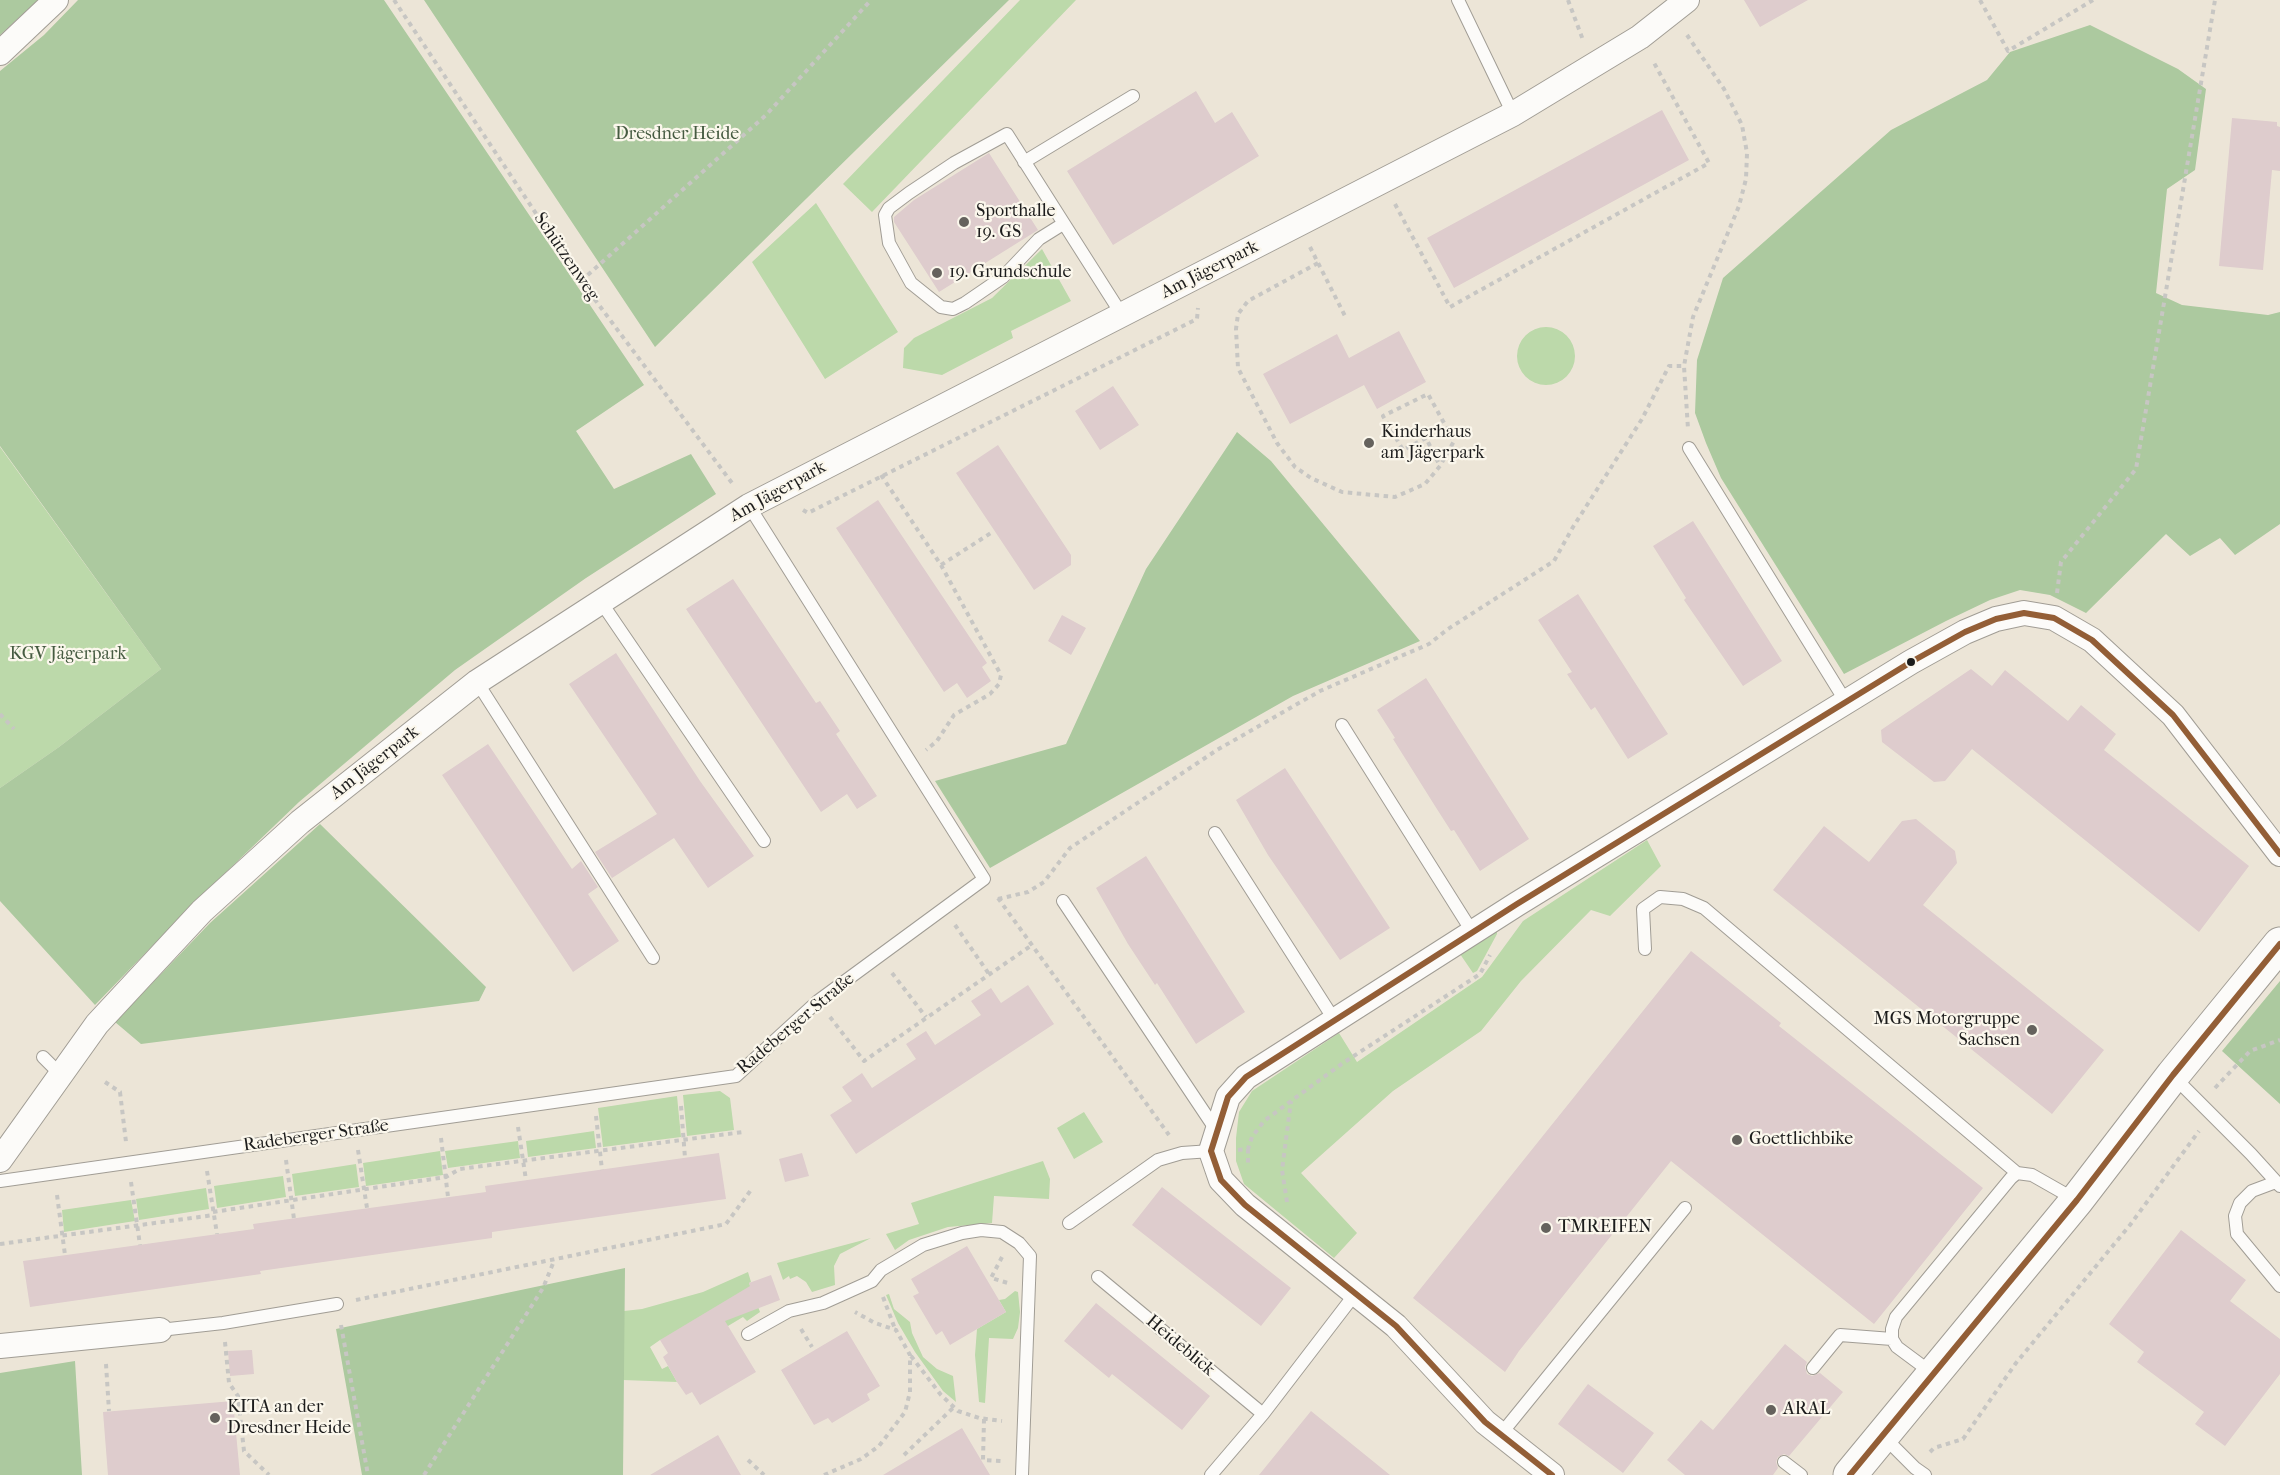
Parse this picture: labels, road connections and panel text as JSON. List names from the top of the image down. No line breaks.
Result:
{"streets":{"street":["Am Jägerpark"],"lane":["Radeberger Straße","Heideblick"],"path":["Schützenweg"]},"crossings":[["Schützenweg","Am Jägerpark"],["Schützenweg","Radeberger Straße"],["Am Jägerpark","Radeberger Straße"]],"parks":["Dresdner Heide","KGV Jägerpark"],"places":["Sporthalle 19. GS","19. Grundschule","Kinderhaus am Jägerpark","MGS Motorgruppe Sachsen","Goettlichbike","TMREIFEN","ARAL","KITA an der Dresdner Heide"]}
